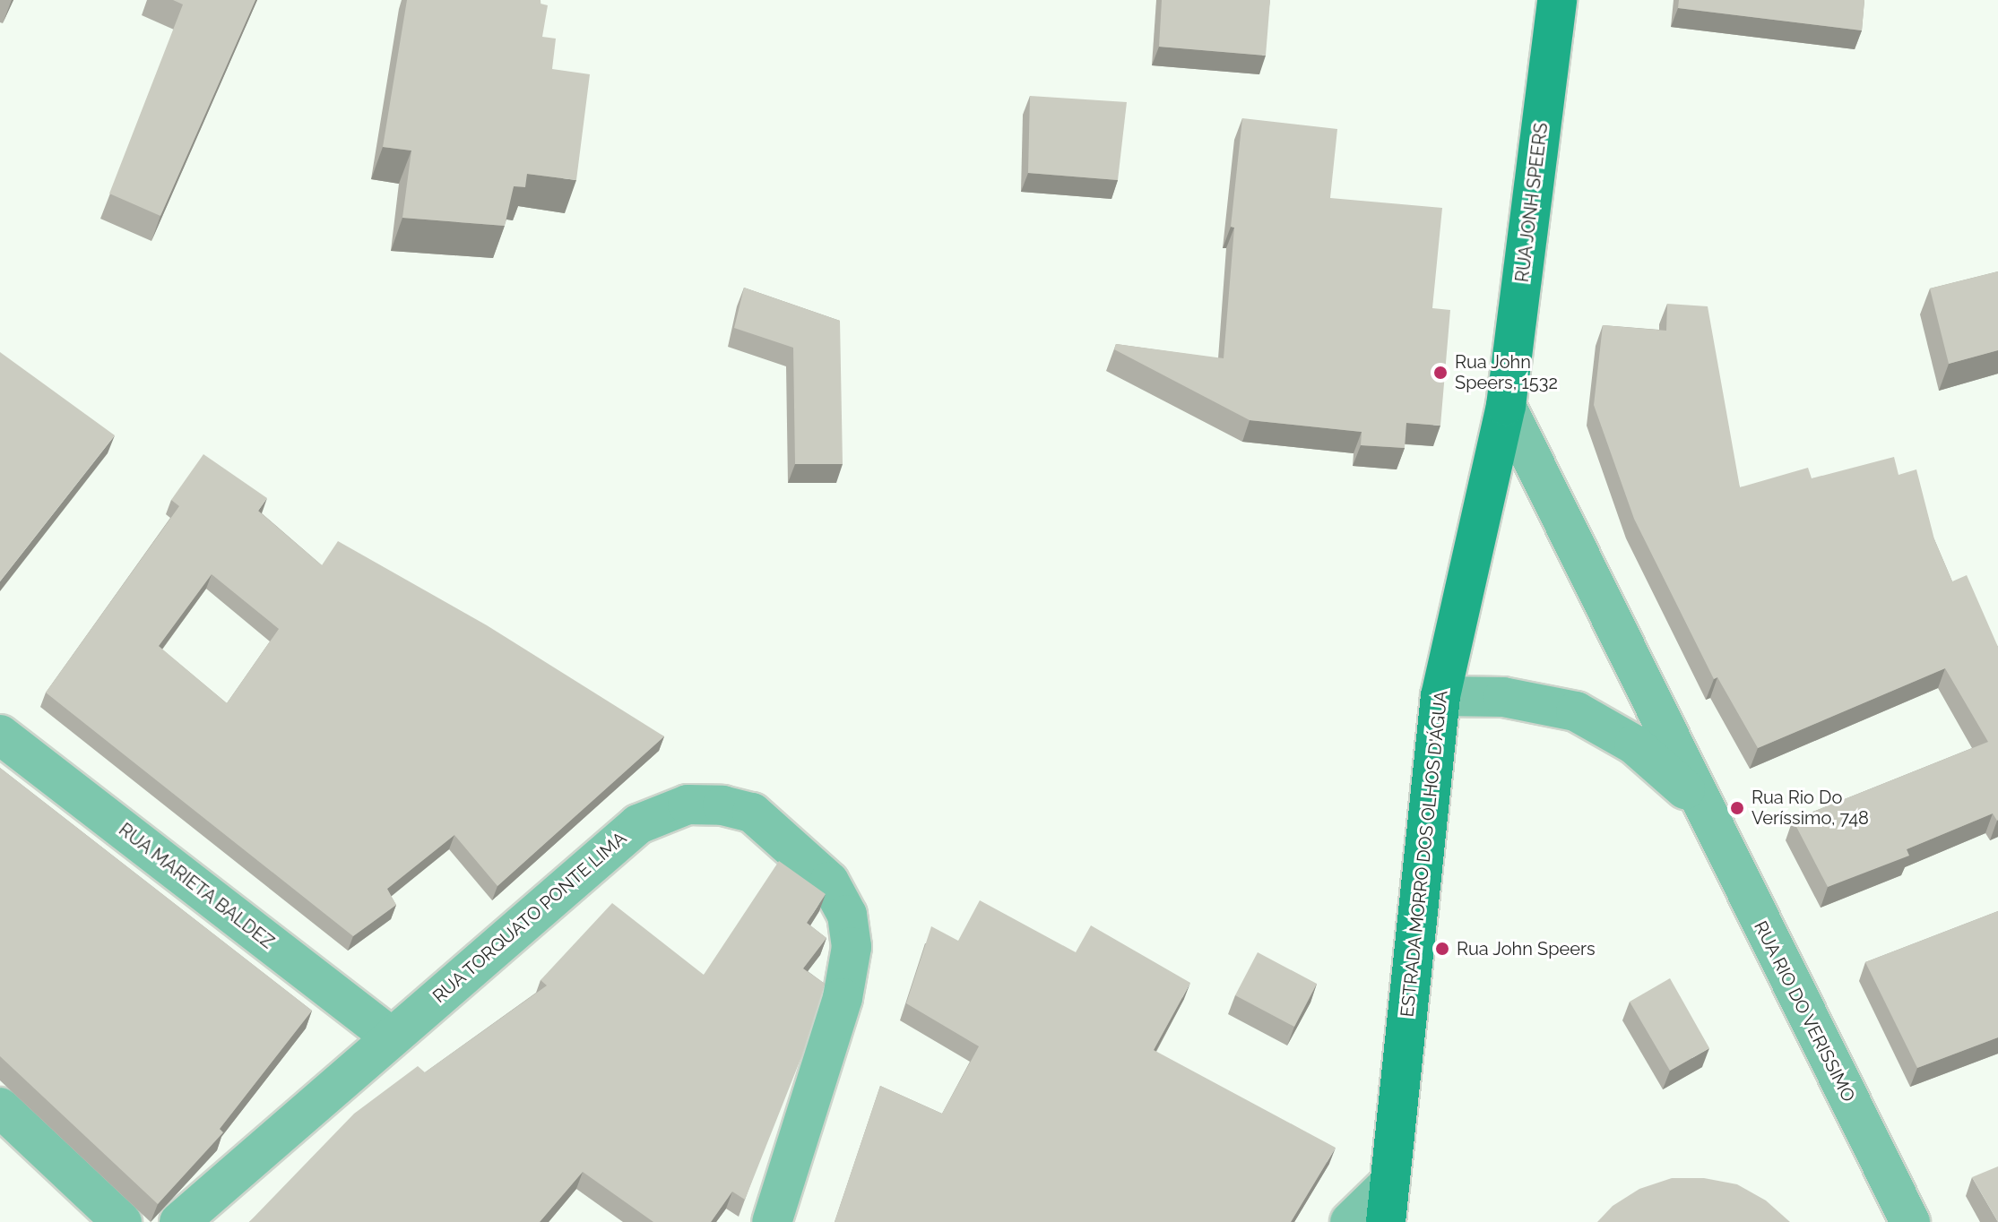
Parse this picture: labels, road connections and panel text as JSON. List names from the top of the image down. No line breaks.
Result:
{"streets":{"main road":["RUA JONH SPEERS","ESTRADA MORRO DOS OLHOS D'ÁGUA"],"street":["RUA MARIETA BALDEZ","RUA TORQUATO PONTE LIMA","RUA RIO DO VERISSIMO"]},"crossings":[["RUA JONH SPEERS","ESTRADA MORRO DOS OLHOS D'ÁGUA"],["RUA JONH SPEERS","RUA RIO DO VERISSIMO"],["ESTRADA MORRO DOS OLHOS D'ÁGUA","RUA RIO DO VERISSIMO"],["RUA MARIETA BALDEZ","RUA TORQUATO PONTE LIMA"]],"places":["Rua John Speers, 1532","Rua Rio Do Veríssimo, 748","Rua John Speers"]}
